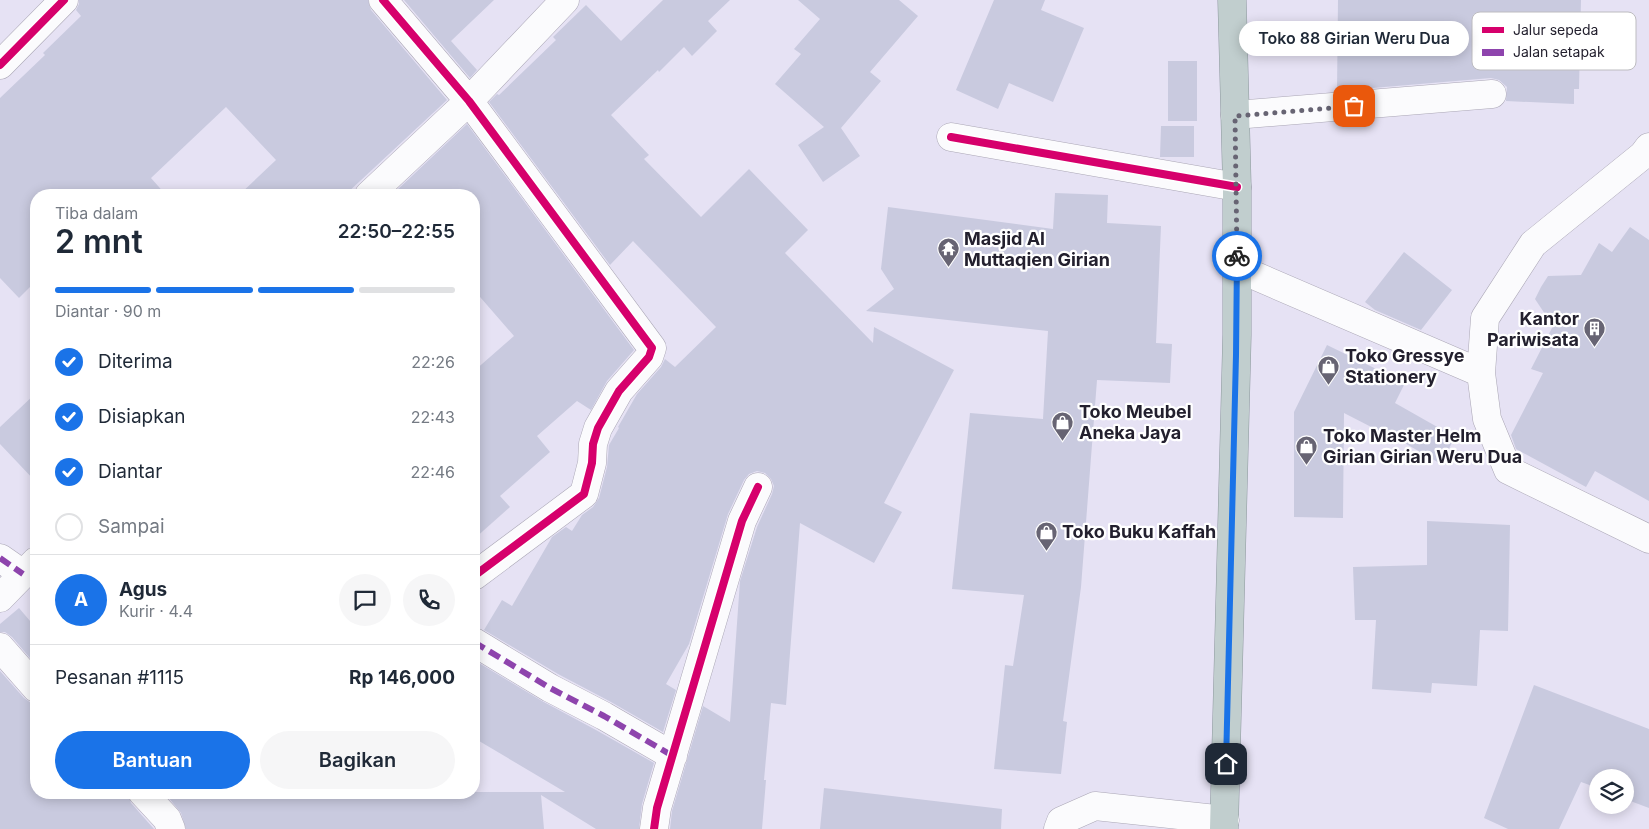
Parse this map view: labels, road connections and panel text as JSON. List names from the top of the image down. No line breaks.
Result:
{"places":{"other":["Toko 88 Girian Weru Dua"],"temple":["Masjid Al Muttaqien Girian"],"building":["Kantor Pariwisata"],"shop":["Toko Gressye Stationery","Toko Meubel Aneka Jaya","Toko Master Helm Girian Girian Weru Dua","Toko Buku Kaffah"]},"legend":["Jalur sepeda","Jalan setapak"],"page":{"bubble":"Toko 88 Girian Weru Dua","heading":["2 mnt","Tiba dalam","22:50–22:55"],"panel":["Agus","Kurir · 4.4","Pesanan #1115","Rp 146,000"],"bar":"Diantar · 90 m","list":[["Diterima","22:26"],["Disiapkan","22:43"],["Diantar","22:46"],"Sampai"],"round":"A","buttons":["Bantuan","Bagikan"]}}
